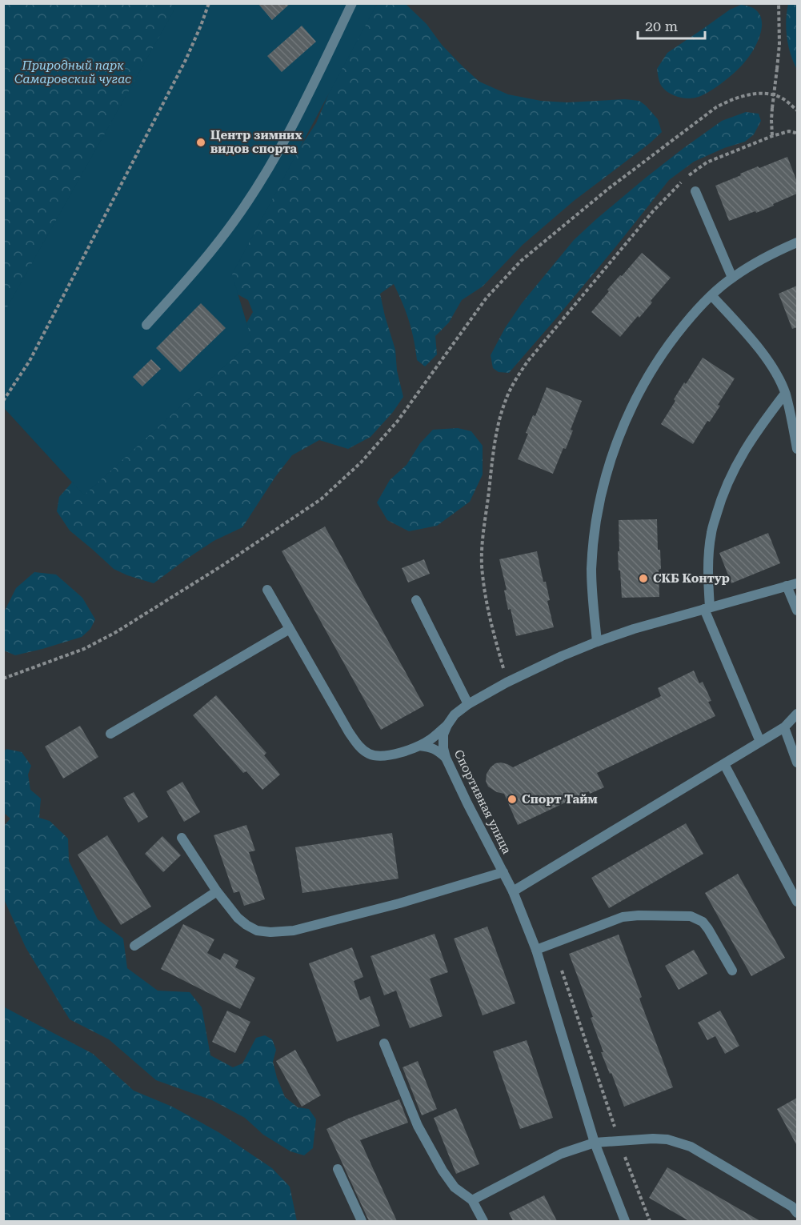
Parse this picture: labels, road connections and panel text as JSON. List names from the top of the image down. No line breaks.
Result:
{"streets":{"street":["Спортивная улица"]},"parks":["Природный парк Самаровский чугас"],"places":["Центр зимних видов спорта","СКБ Контур","Спорт Тайм"],"scale_bar":"20 m"}
